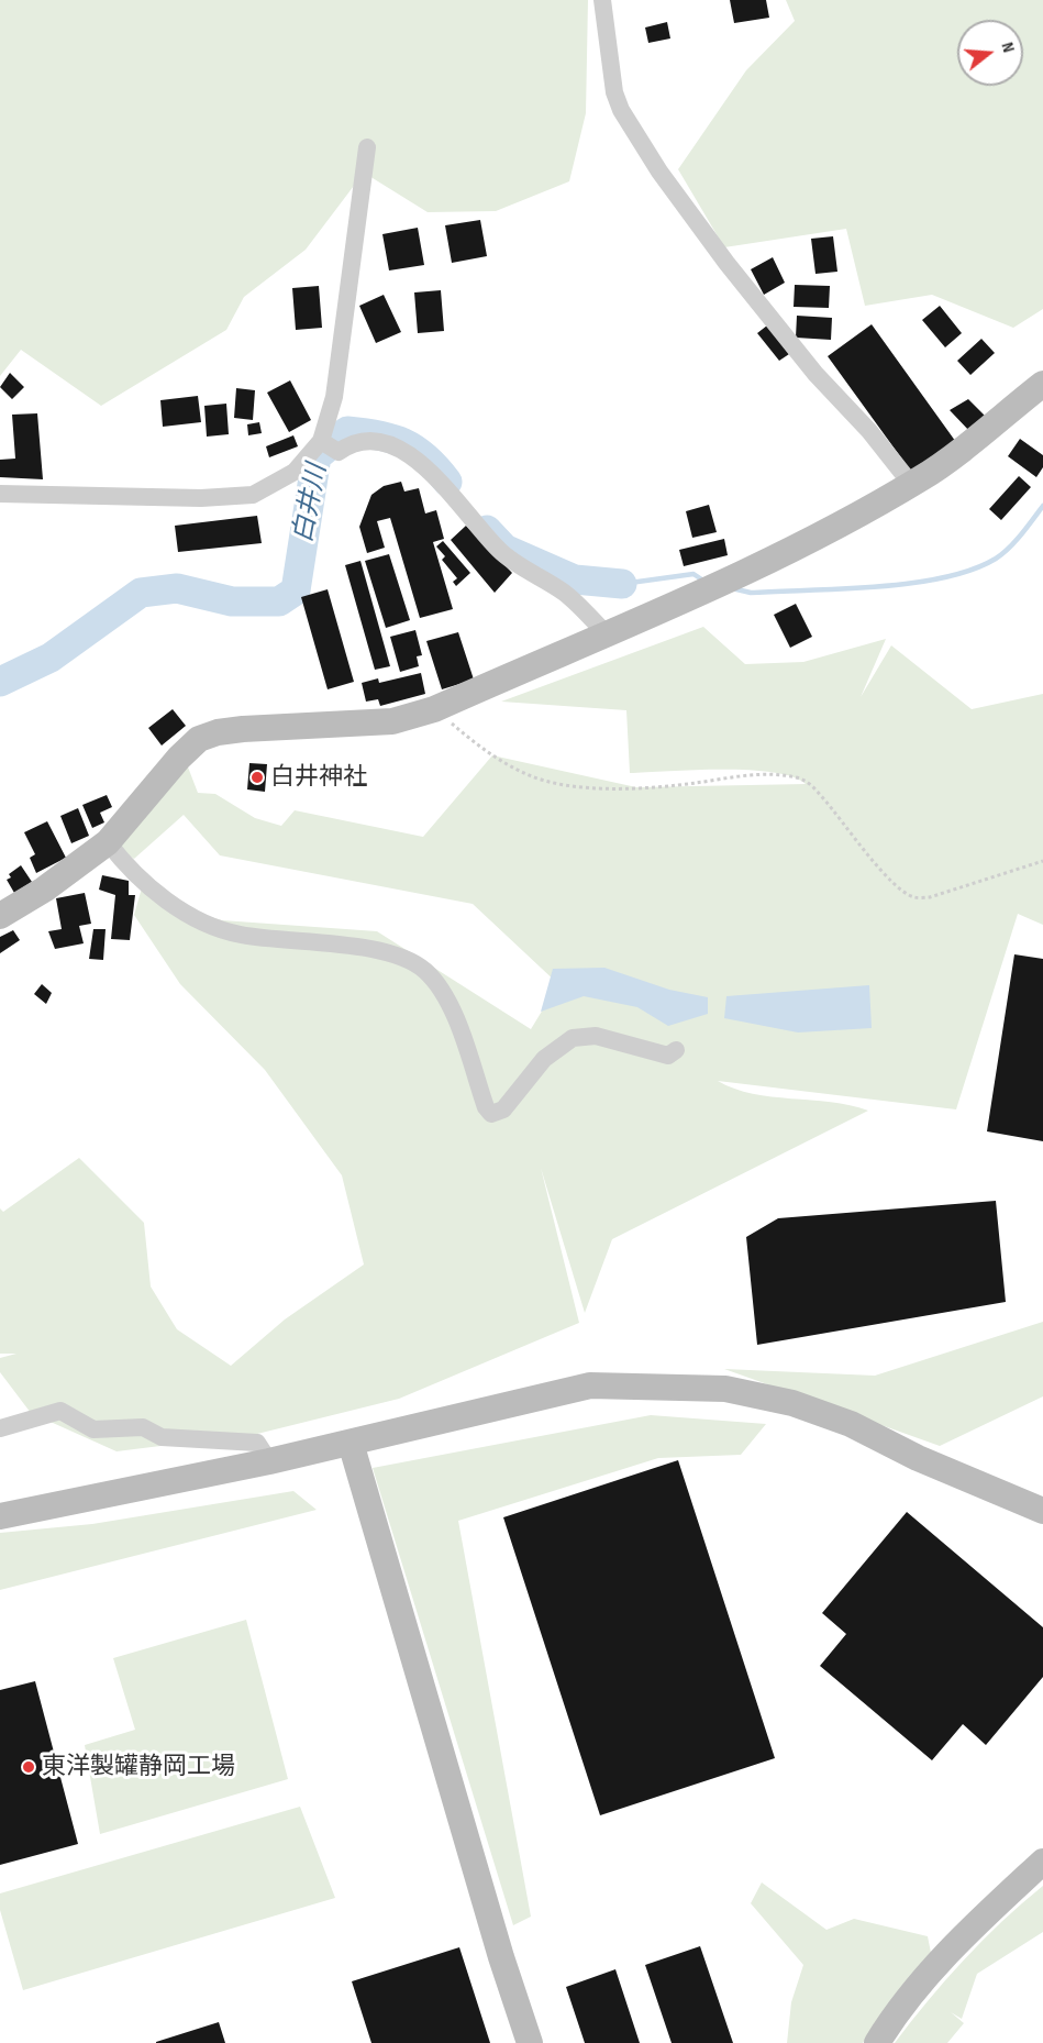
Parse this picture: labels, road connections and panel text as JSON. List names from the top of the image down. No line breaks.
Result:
{"water":["白井川"],"places":["白井神社","東洋製罐静岡工場"],"north":"right"}
